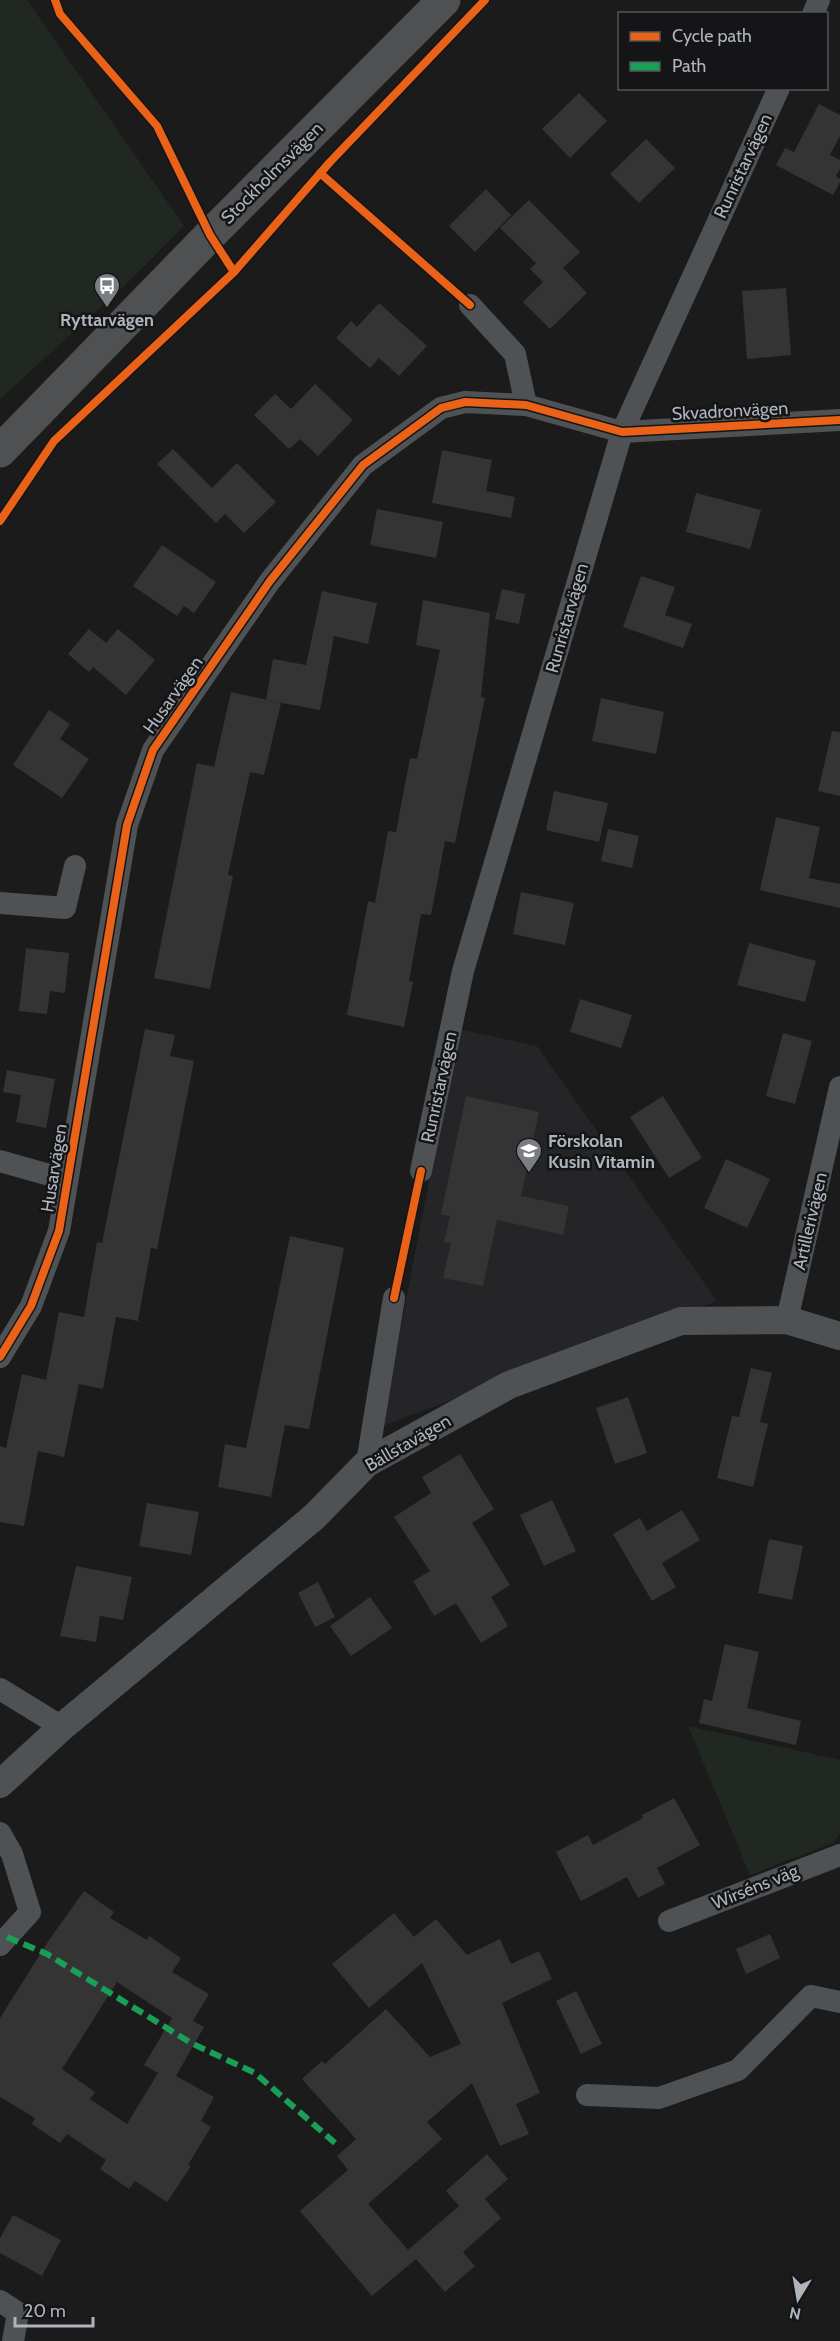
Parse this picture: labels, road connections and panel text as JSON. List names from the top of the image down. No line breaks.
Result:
{"streets":{"main road":["Stockholmsvägen"],"street":["Runristarvägen","Skvadronvägen","Husarvägen","Artillerivägen","Bällstavägen","Wirséns väg"]},"crossings":[["Runristarvägen","Skvadronvägen"],["Runristarvägen","Husarvägen"],["Skvadronvägen","Husarvägen"],["Artillerivägen","Bällstavägen"]],"places":{"bus stop":["Ryttarvägen"],"school or university":["Förskolan Kusin Vitamin"]},"legend":["Cycle path","Path"],"scale_bar":"20 m","north":"bottom"}
